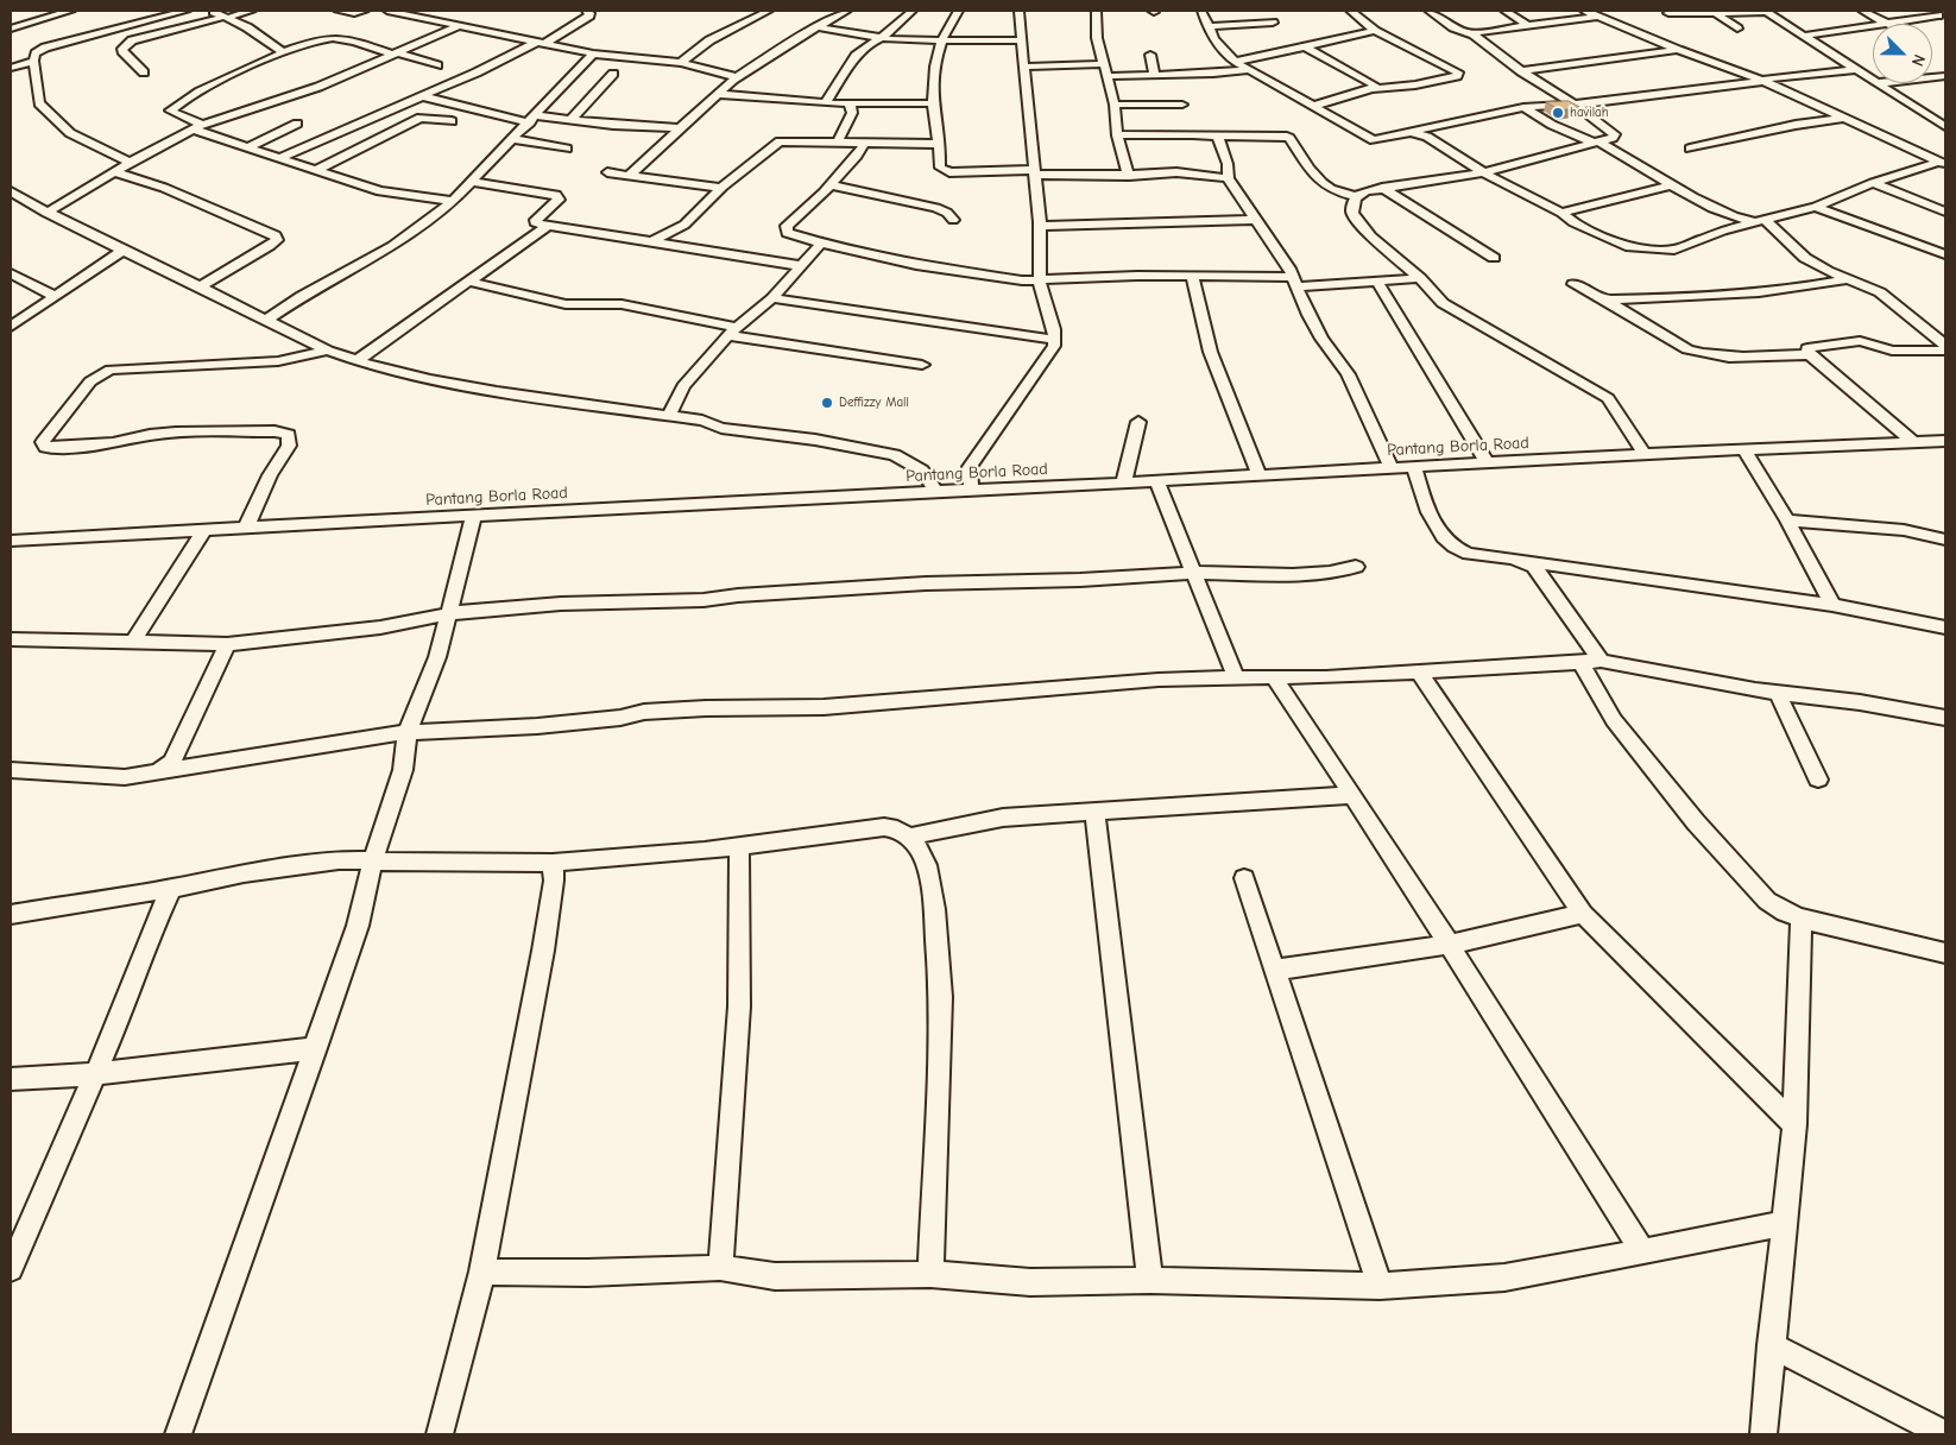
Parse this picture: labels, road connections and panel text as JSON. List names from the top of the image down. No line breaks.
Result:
{"streets":{"street":["Pantang Borla Road"]},"places":["havilah","Deffizzy Mall"],"north":"bottom right"}
